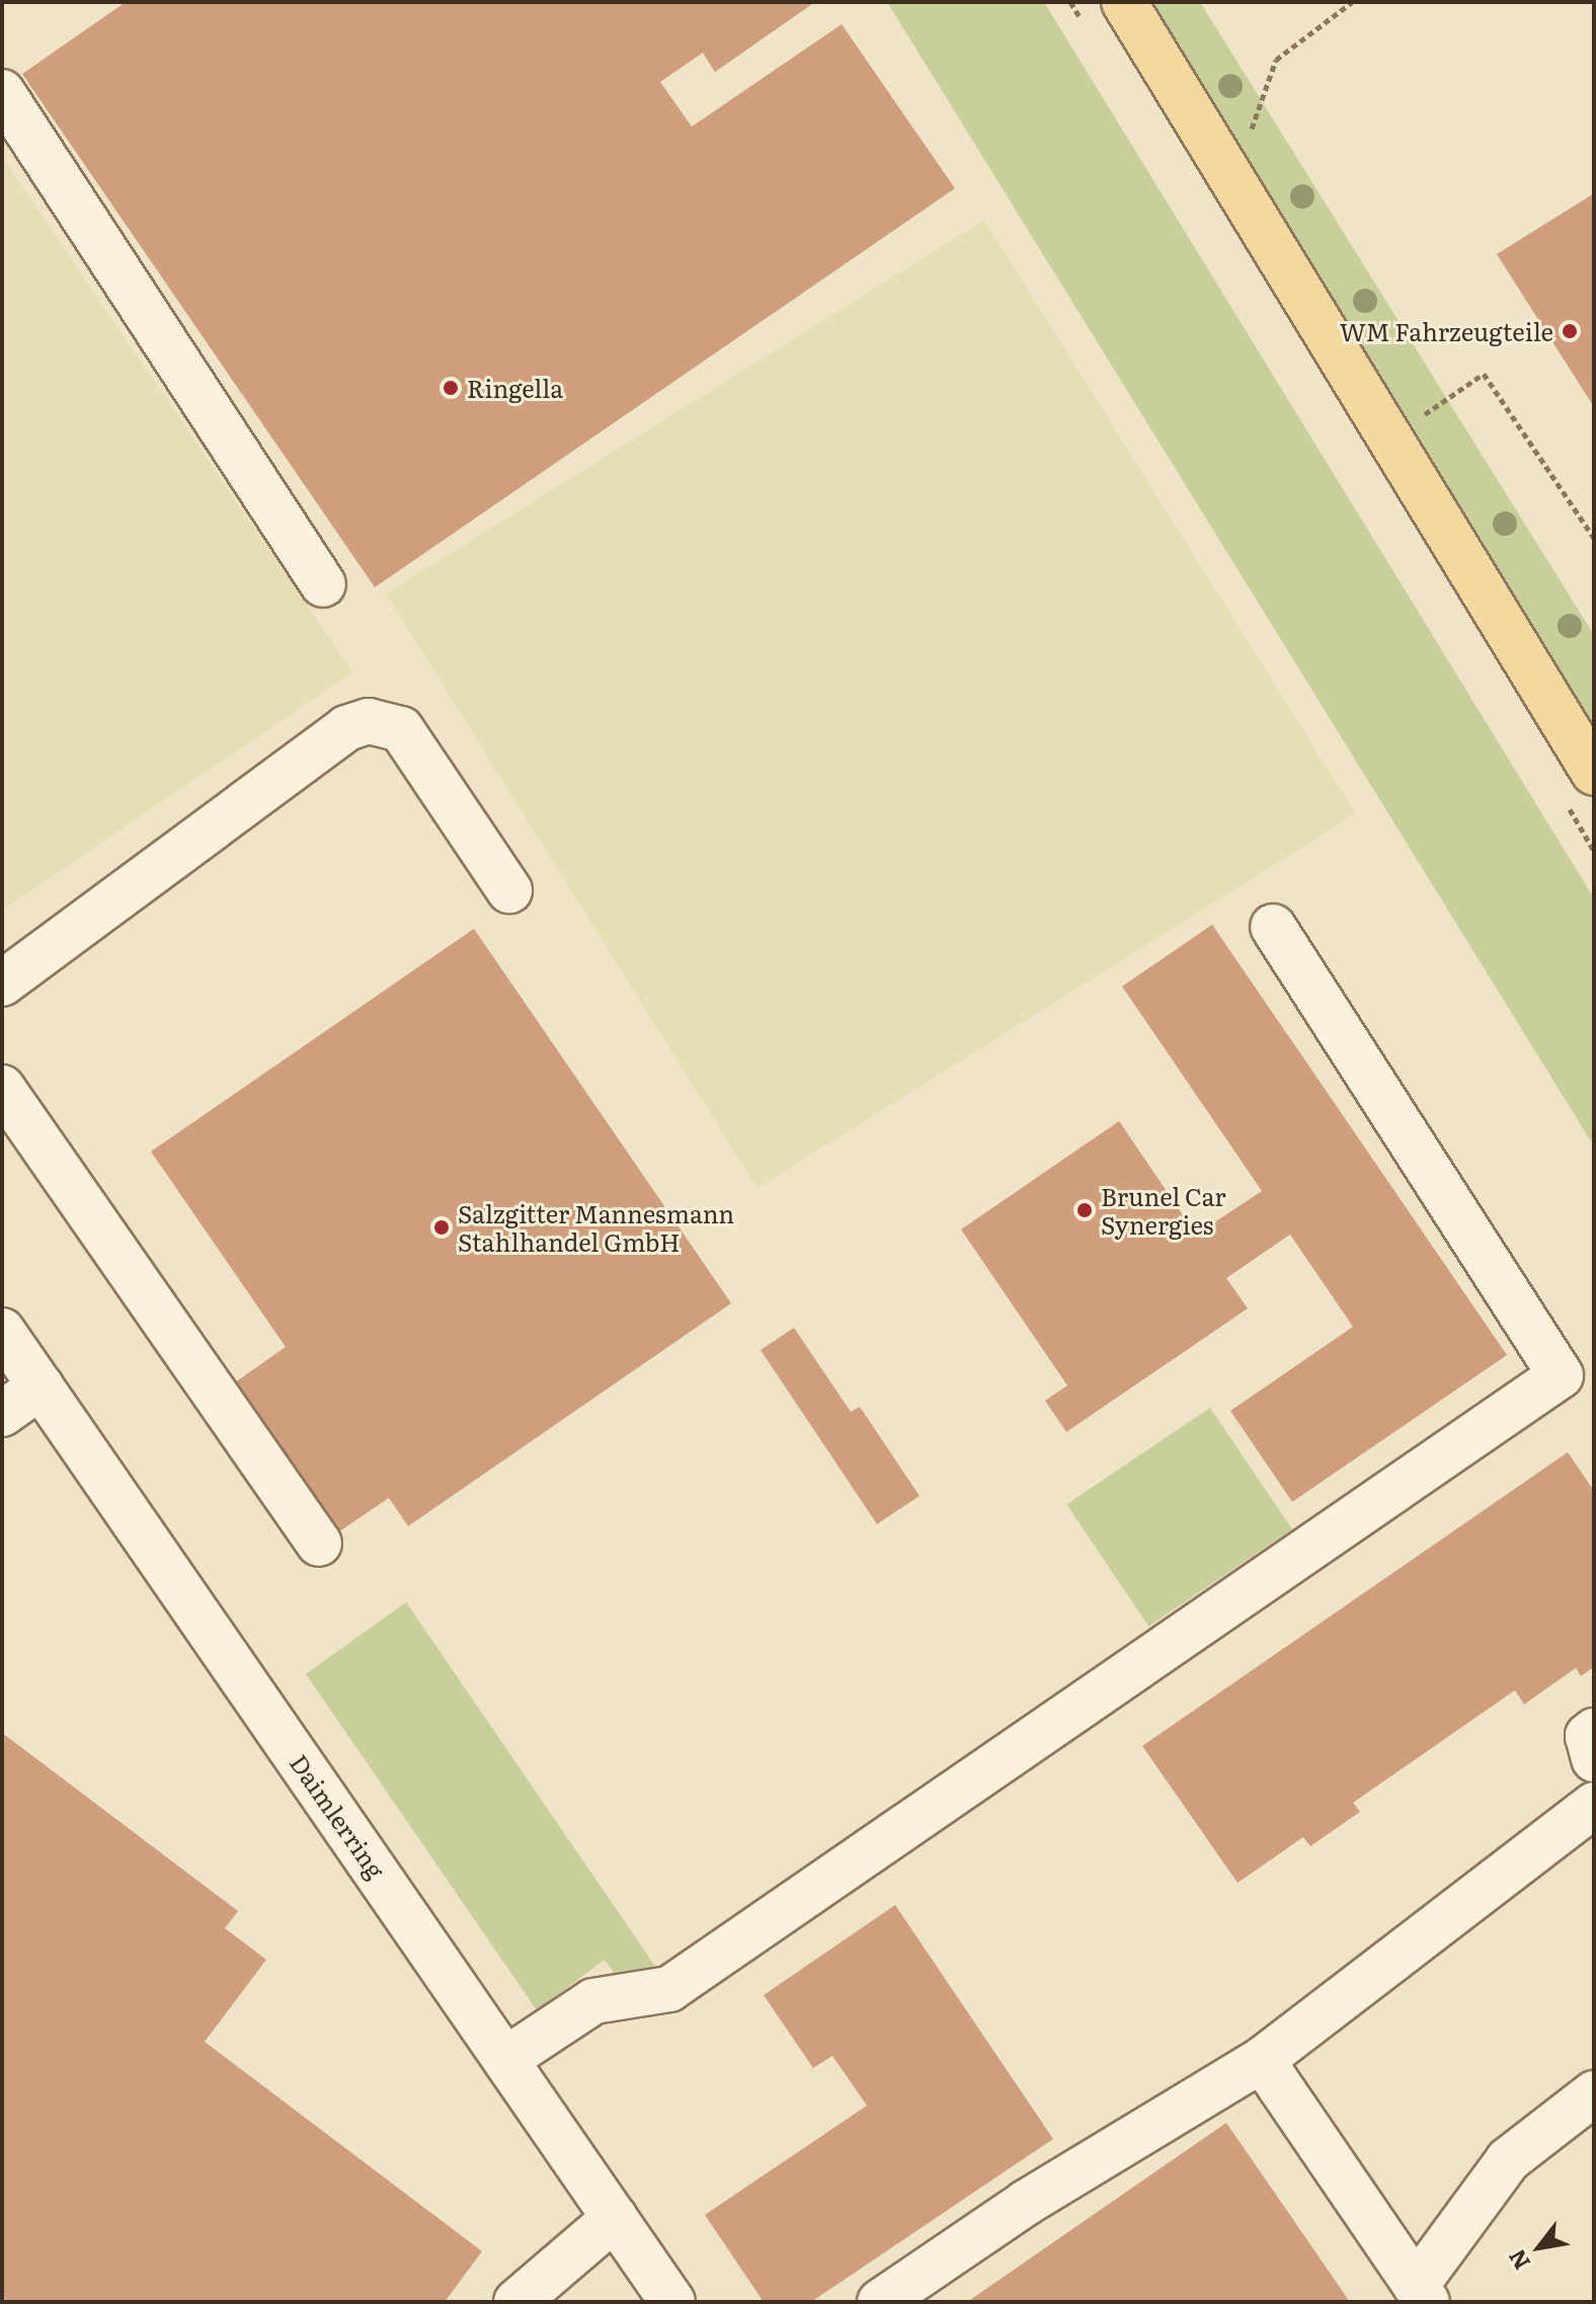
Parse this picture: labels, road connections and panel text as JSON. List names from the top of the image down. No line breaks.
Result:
{"streets":{"street":["Daimlerring"]},"places":["WM Fahrzeugteile","Ringella","Brunel Car Synergies","Salzgitter Mannesmann Stahlhandel GmbH"],"north":"bottom left"}
